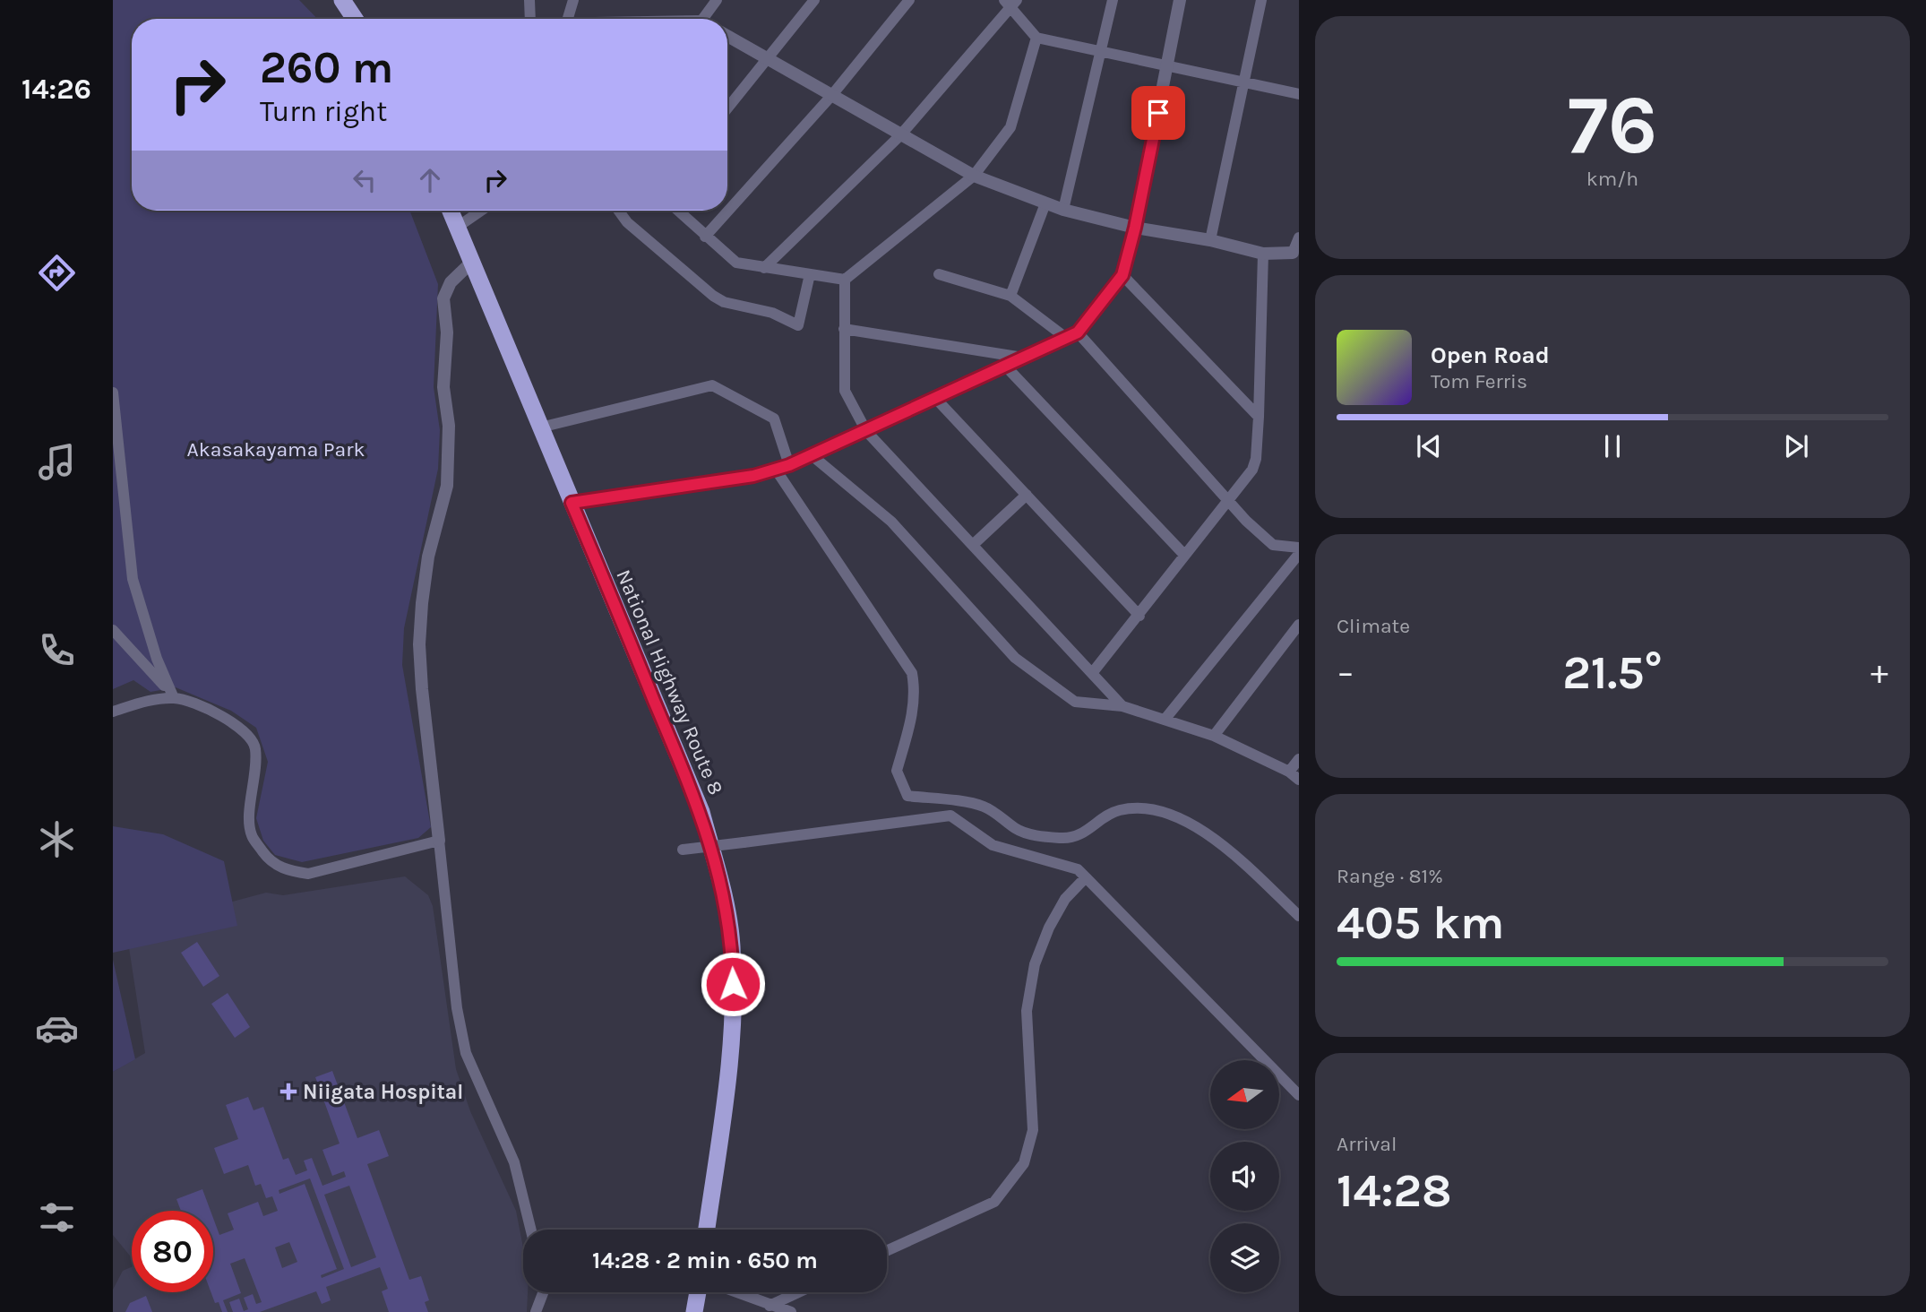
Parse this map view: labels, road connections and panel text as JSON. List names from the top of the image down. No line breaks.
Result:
{"streets":{"highway":["National Highway Route 8"]},"parks":["Akasakayama Park"],"places":{"health":["Niigata Hospital"]},"north":"left","page":{"tabs":"14:26","tile":[["76","km/h"],"Climate",["Range · 81%","405 km"],["Arrival","14:28"]],"turn":["260 m","Turn right"],"song":["Open Road","Tom Ferris"],"heat":["−","21.5°","+"],"limit":"80","trip":"14:28 · 2 min · 650 m"}}
